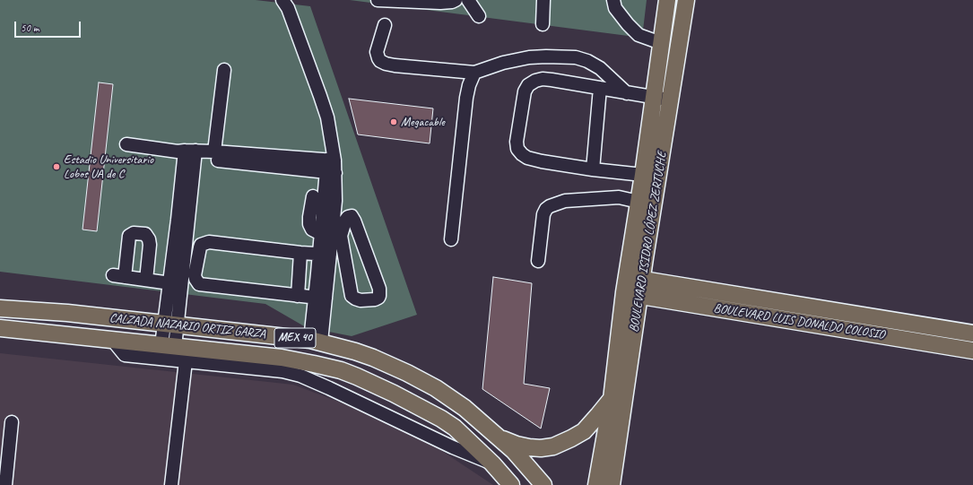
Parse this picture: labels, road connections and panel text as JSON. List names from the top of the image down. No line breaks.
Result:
{"streets":{"main road":["BOULEVARD ISIDRO LÓPEZ ZERTUCHE","BOULEVARD LUIS DONALDO COLOSIO","CALZADA NAZARIO ORTIZ GARZA","MEX 40"]},"crossings":[["BOULEVARD ISIDRO LÓPEZ ZERTUCHE","BOULEVARD LUIS DONALDO COLOSIO"]],"places":["Megacable","Estadio Universitario Lobos UA de C"],"scale_bar":"50 m"}
